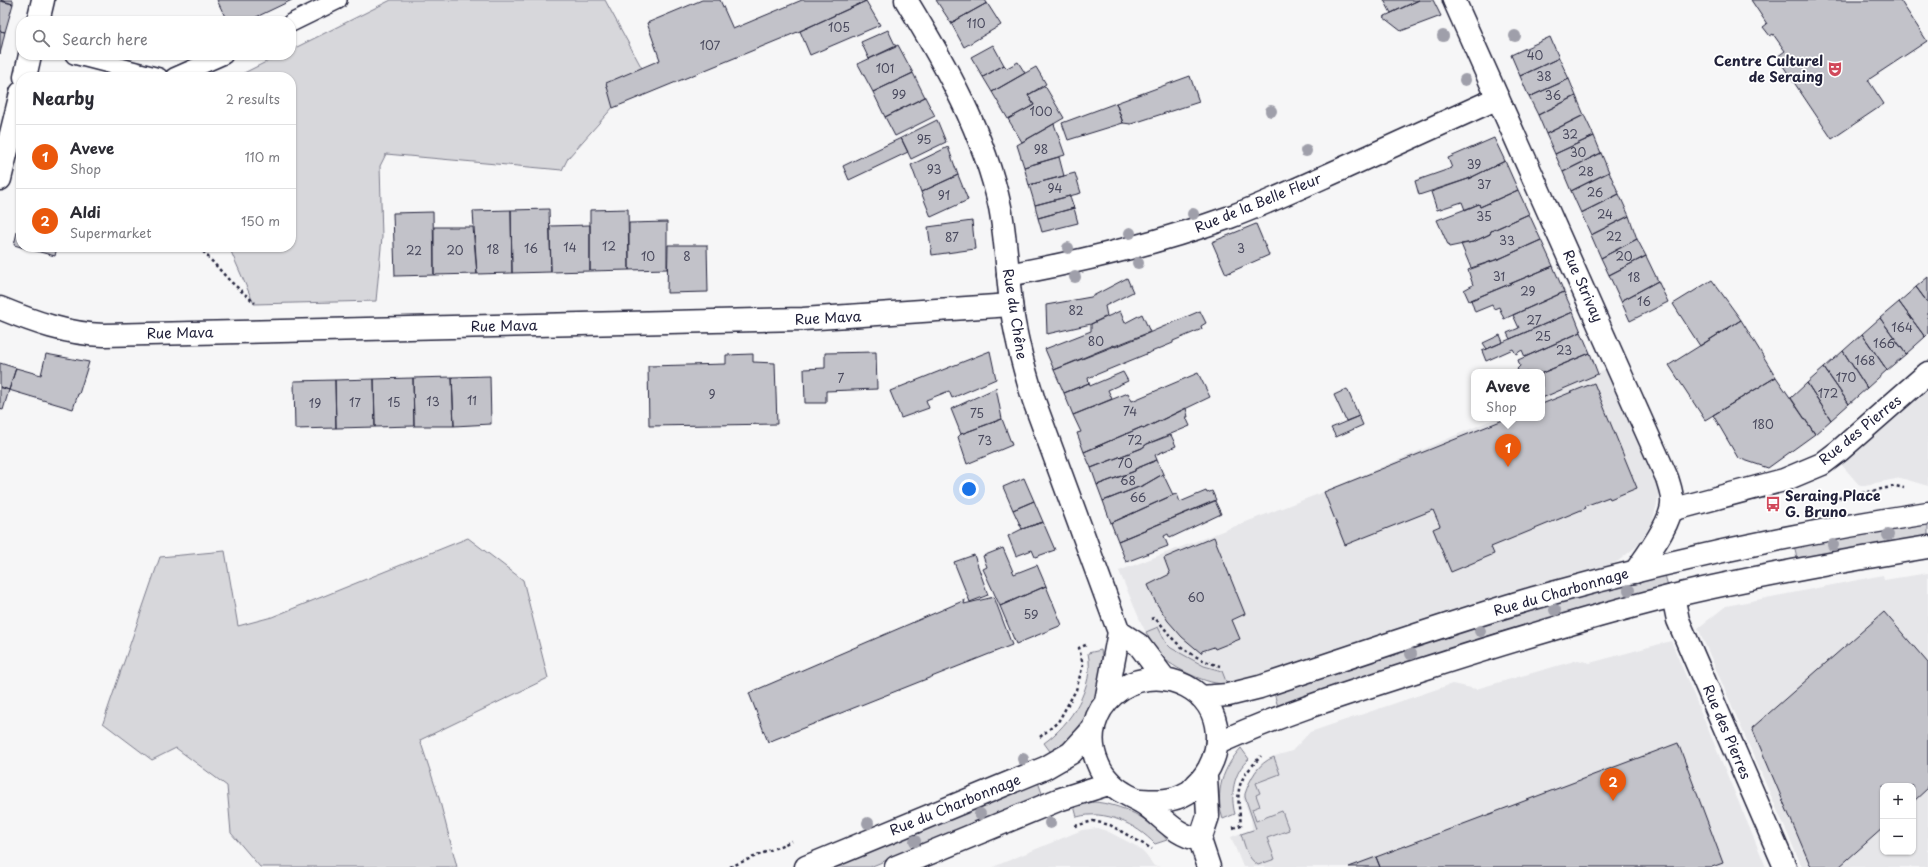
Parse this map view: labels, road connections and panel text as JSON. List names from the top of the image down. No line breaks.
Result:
{"streets":{"main road":["Rue de la Belle Fleur","Rue Strivay","Rue du Chêne","Rue Mava","Rue des Pierres","Rue du Charbonnage"]},"crossings":[["Rue de la Belle Fleur","Rue Strivay"],["Rue de la Belle Fleur","Rue du Chêne"],["Rue Strivay","Rue des Pierres"],["Rue Strivay","Rue du Charbonnage"],["Rue du Chêne","Rue Mava"],["Rue du Chêne","Rue du Charbonnage"]],"places":{"theatre":["Centre Culturel de Seraing"],"bus stop":["Seraing Place G. Bruno"]},"house_numbers":["110","105","107","40","101","38","99","36","100","32","95","98","30","39","93","28","37","94","26","91","24","35","22","87","33","12","14","16","3","18","22","20","10","8","20","31","18","29","16","82","27","164","25","80","166","23","168","170","7","172","9","11","13","17","15","19","74","75","180","73","72","70","68","66","60","59"],"page":{"search":"Search here","heading":["Nearby","2 results"],"list":[{"mark":"1","name":"Aveve","note":"Shop","value":"110 m"},{"mark":"2","name":"Aldi","note":"Supermarket","value":"150 m"}],"popup":["Aveve","Shop"],"pins":["1","2"],"map_buttons":["+","−"]}}
